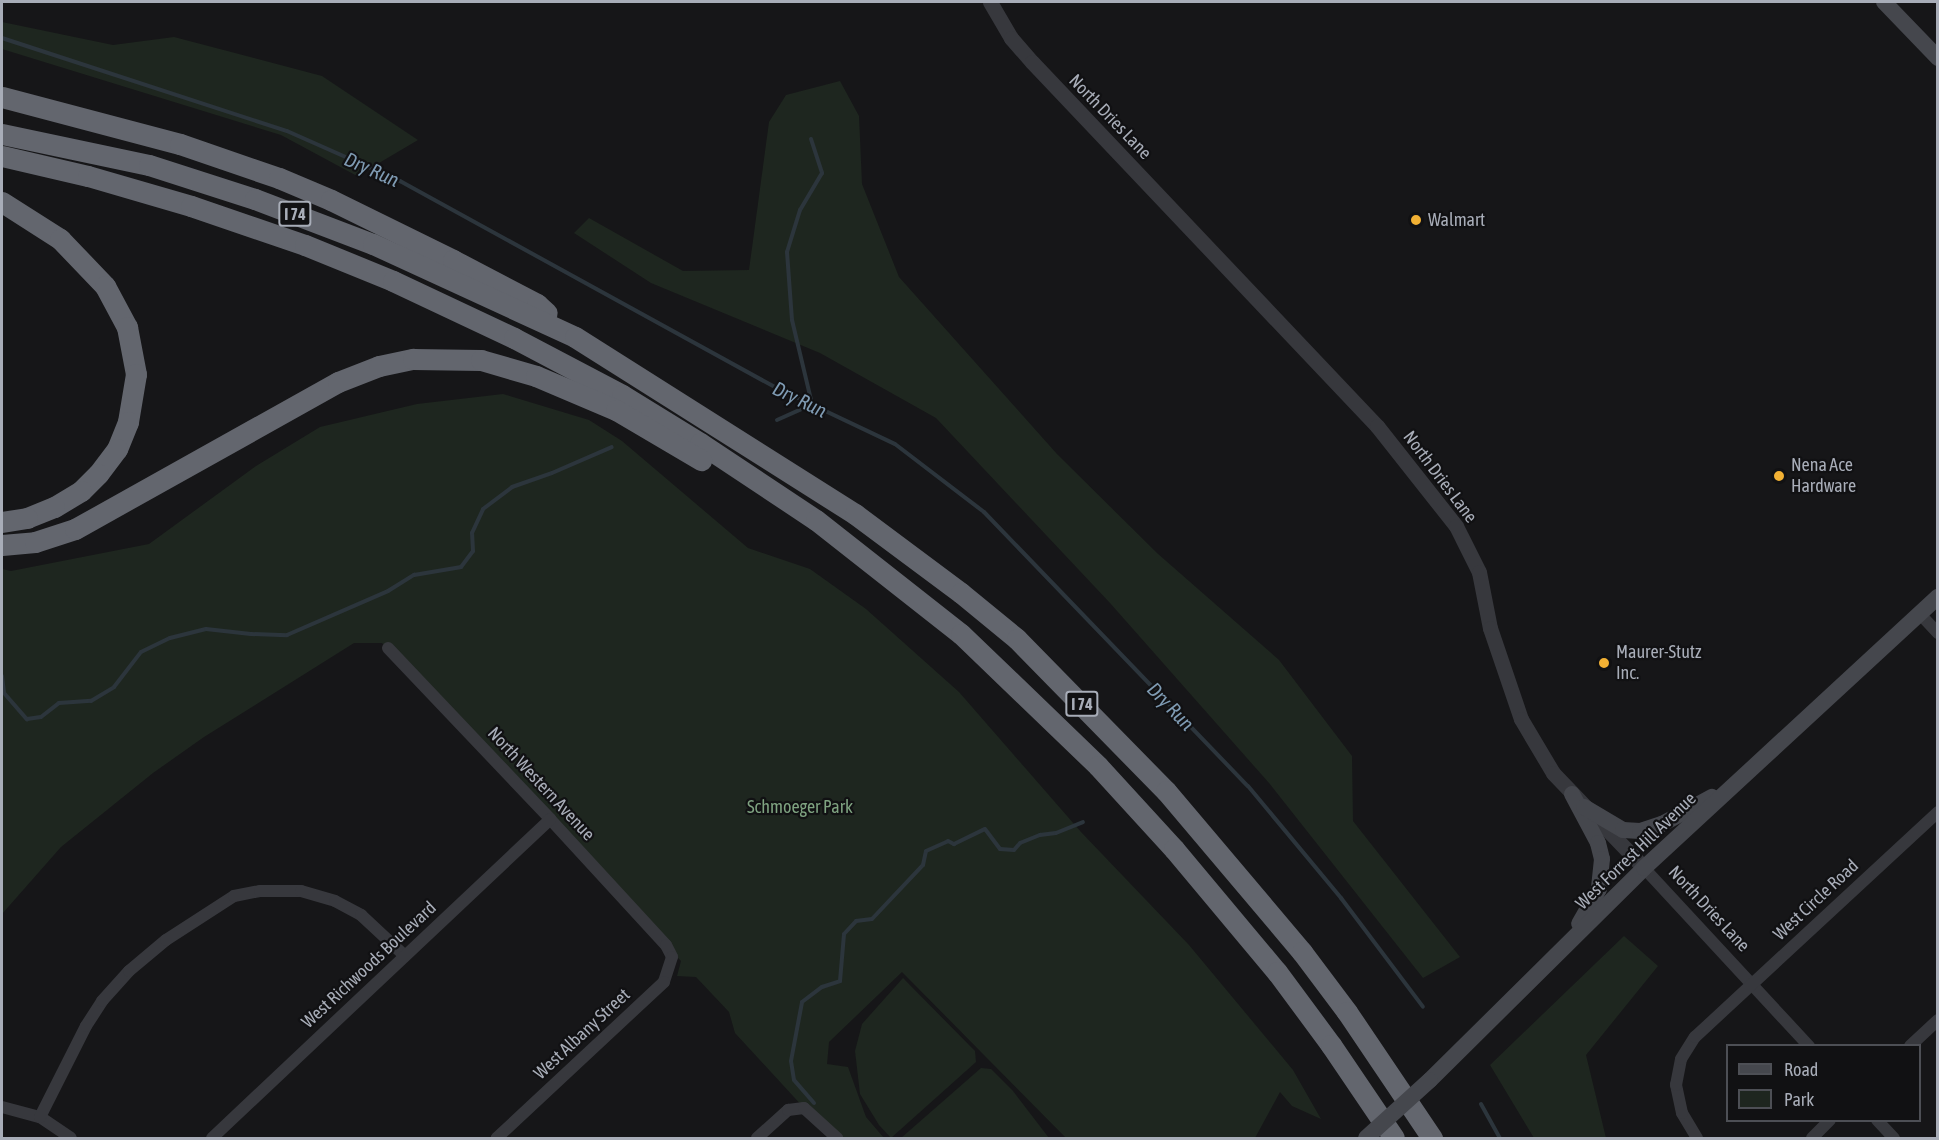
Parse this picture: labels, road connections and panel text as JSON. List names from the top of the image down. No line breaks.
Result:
{"streets":{"highway":["I 74"],"main road":["West Forrest Hill Avenue"],"street":["North Dries Lane","North Western Avenue","West Circle Road","West Richwoods Boulevard","West Albany Street"]},"crossings":[["North Dries Lane","West Forrest Hill Avenue"],["North Dries Lane","West Circle Road"],["North Western Avenue","West Richwoods Boulevard"],["North Western Avenue","West Albany Street"]],"water":["Dry Run"],"parks":["Schmoeger Park"],"places":["Walmart","Nena Ace Hardware","Maurer-Stutz Inc."],"legend":["Road","Park"]}
